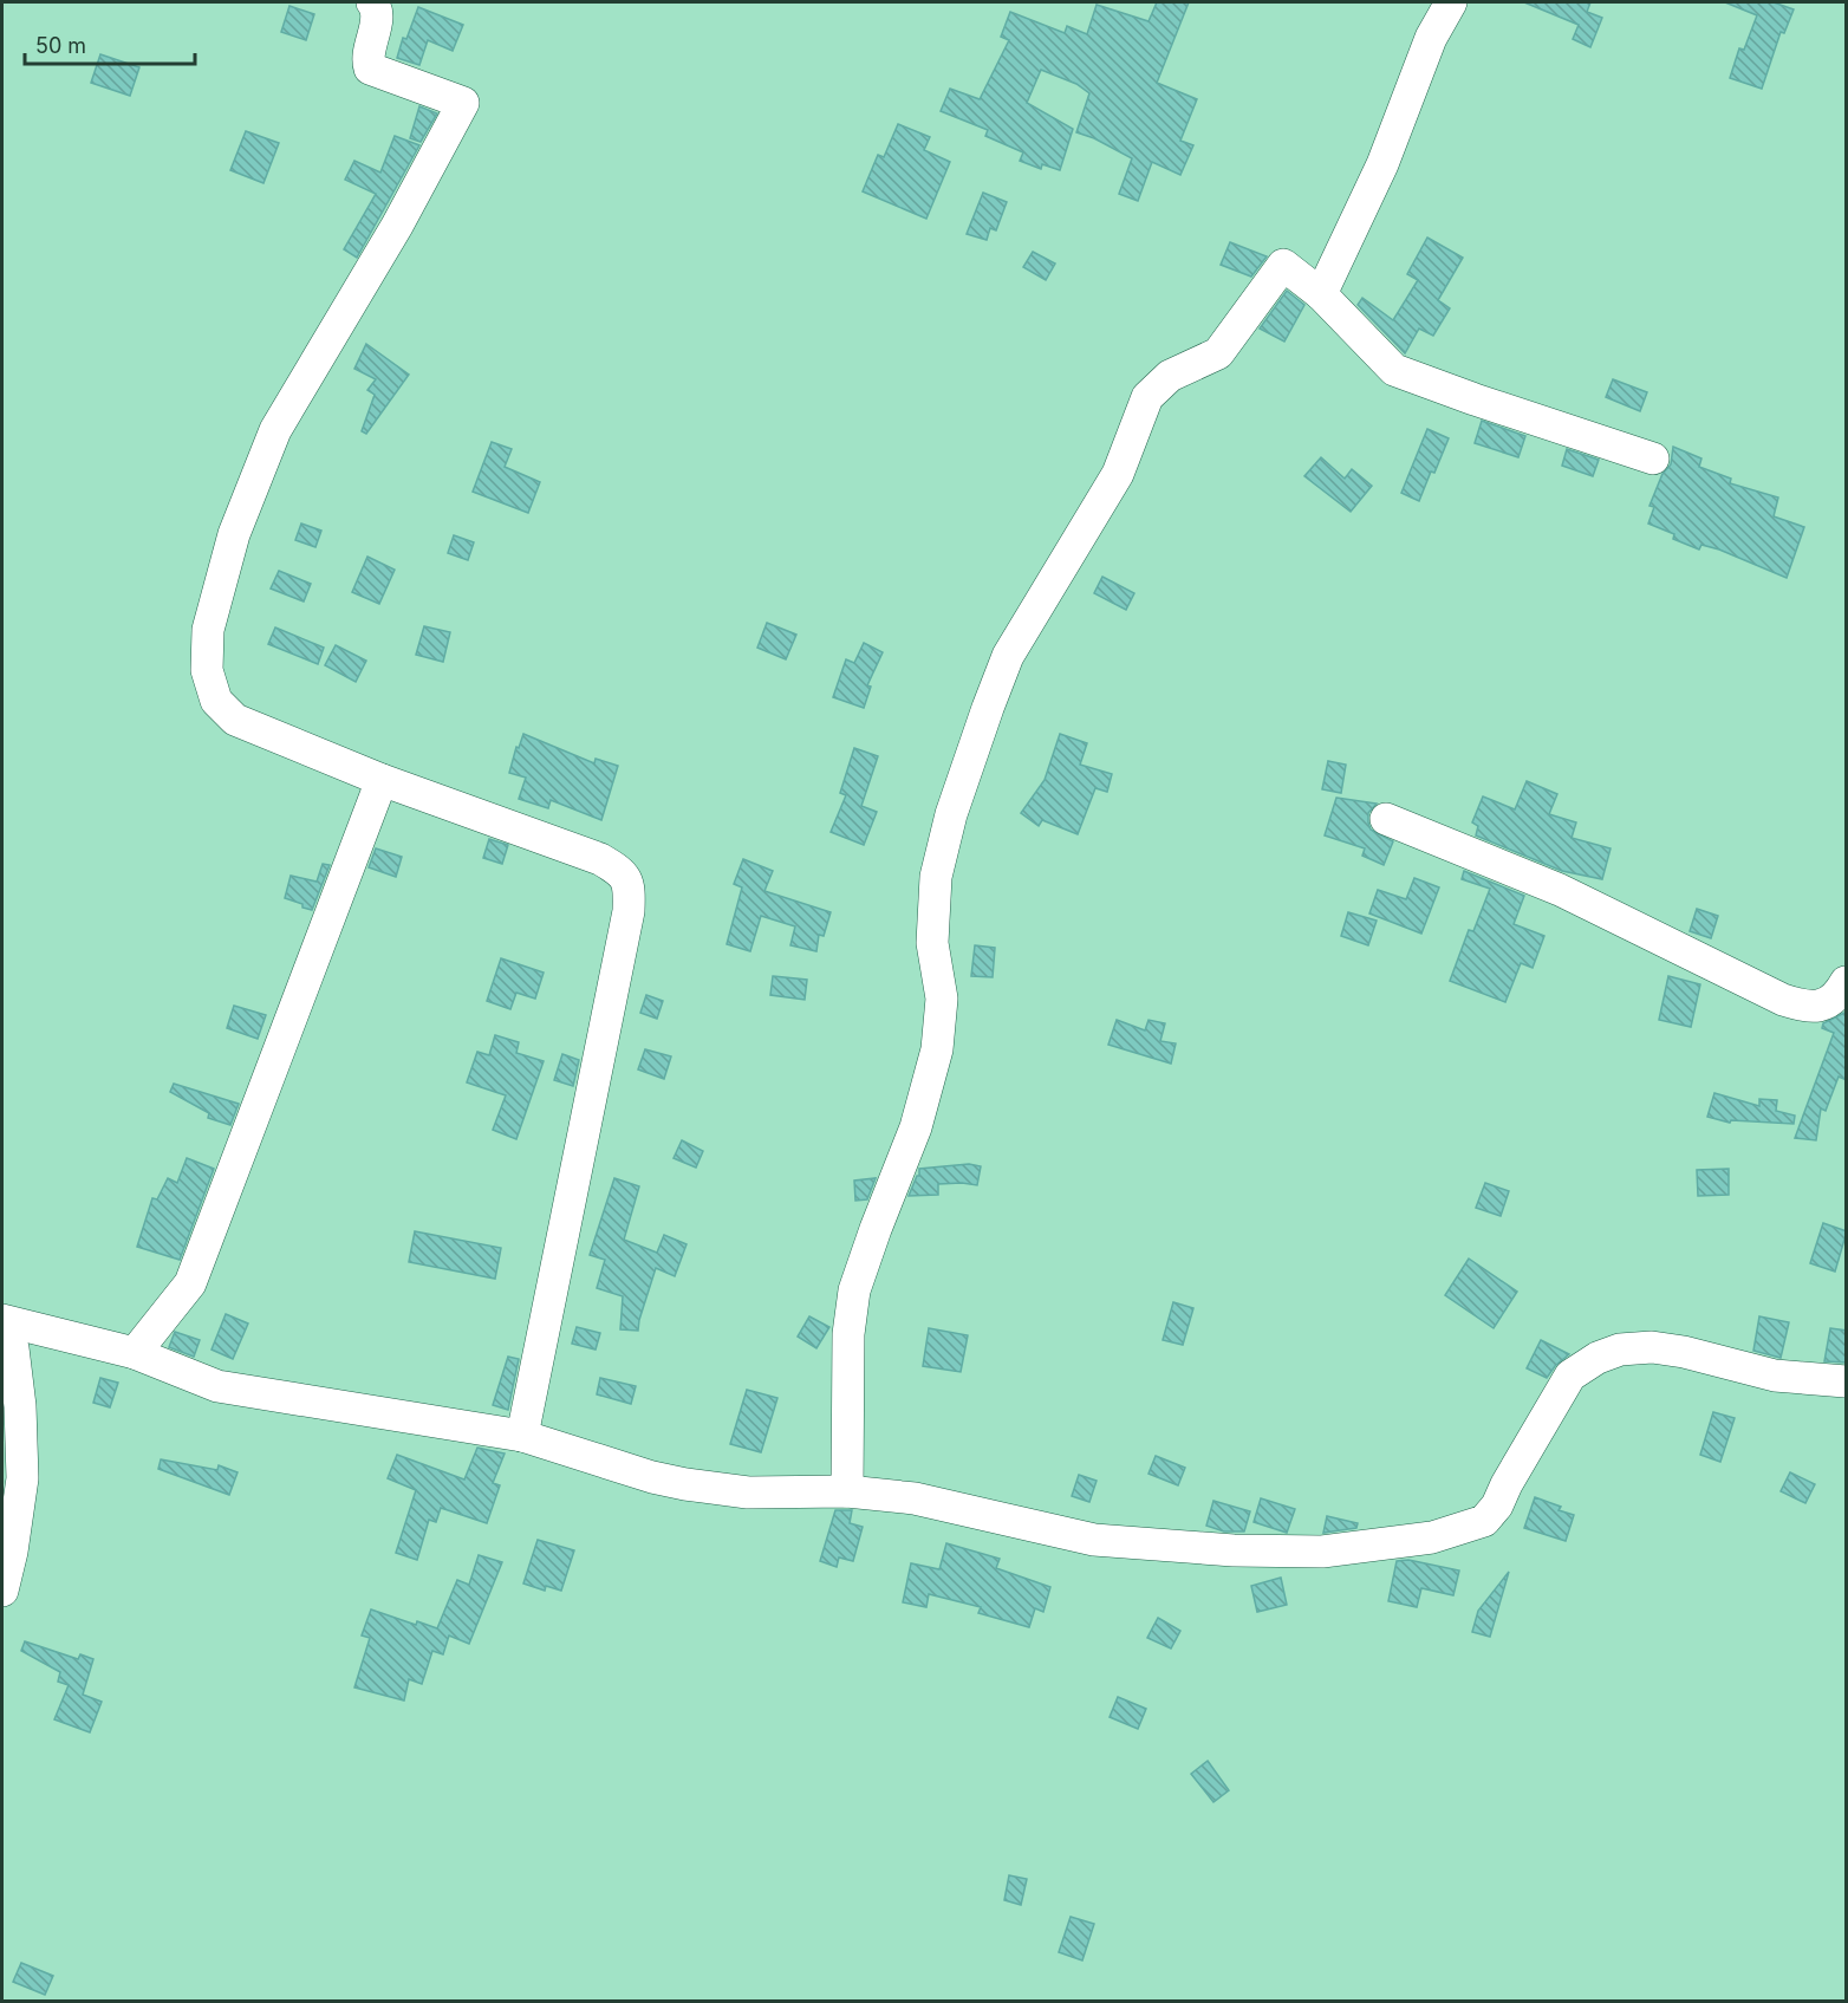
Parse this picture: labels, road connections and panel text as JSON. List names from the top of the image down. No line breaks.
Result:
{"scale_bar":"50 m"}
